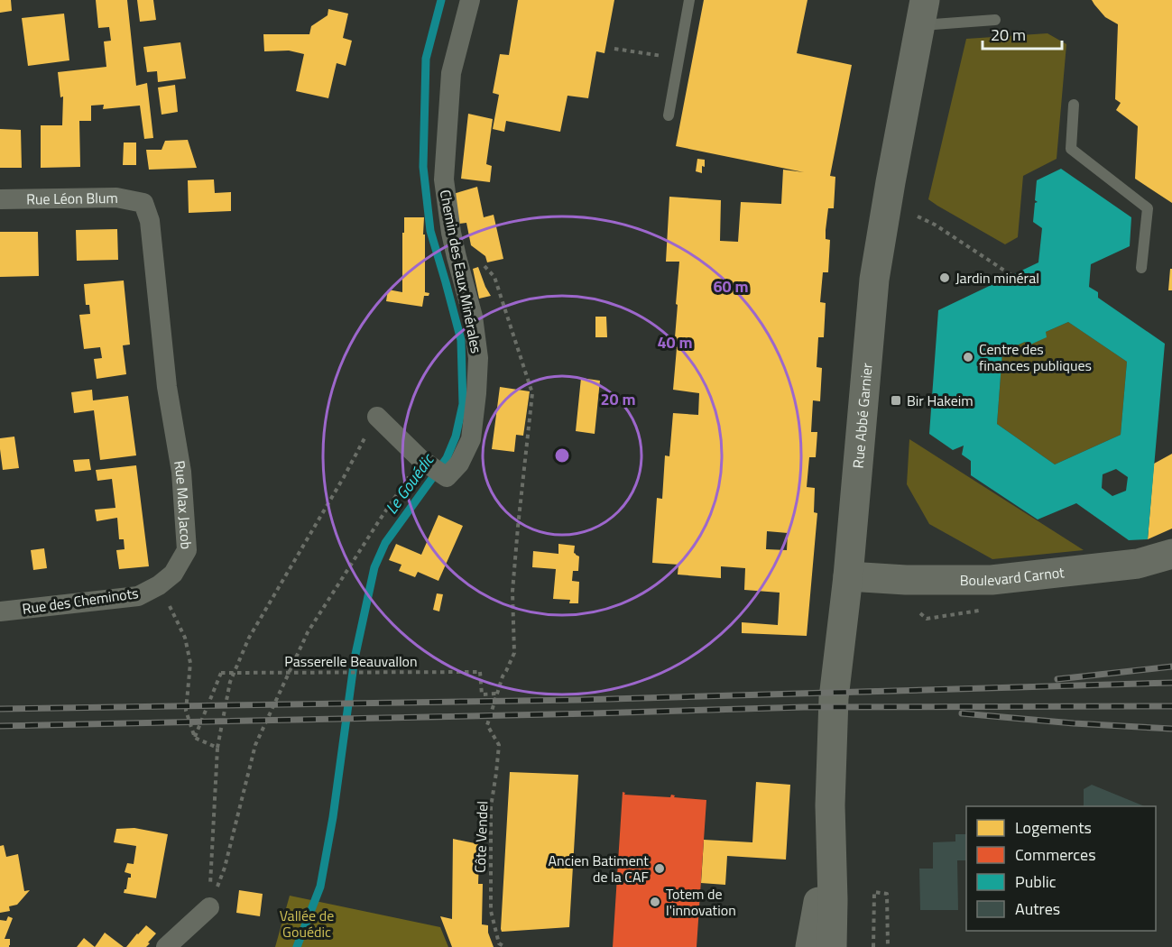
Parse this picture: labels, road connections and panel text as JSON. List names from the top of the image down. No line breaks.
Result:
{"streets":{"main road":["Rue Abbé Garnier","Boulevard Carnot"],"street":["Rue Léon Blum","Chemin des Eaux Minérales","Rue Max Jacob","Rue des Cheminots"],"path":["Passerelle Beauvallon","Côte Vendel"]},"crossings":[["Rue Léon Blum","Rue Max Jacob"],["Rue Abbé Garnier","Boulevard Carnot"],["Rue Max Jacob","Rue des Cheminots"],["Passerelle Beauvallon","Côte Vendel"]],"water":["Le Gouédic"],"parks":["Vallée de Gouédic"],"places":{"other":["Jardin minéral","Centre des finances publiques","Ancien Batiment de la CAF","Totem de l'innovation"],"transit":["Bir Hakeim"]},"legend":["Logements","Commerces","Public","Autres"],"scale_bar":"20 m","rings":["60 m","40 m","20 m"]}
